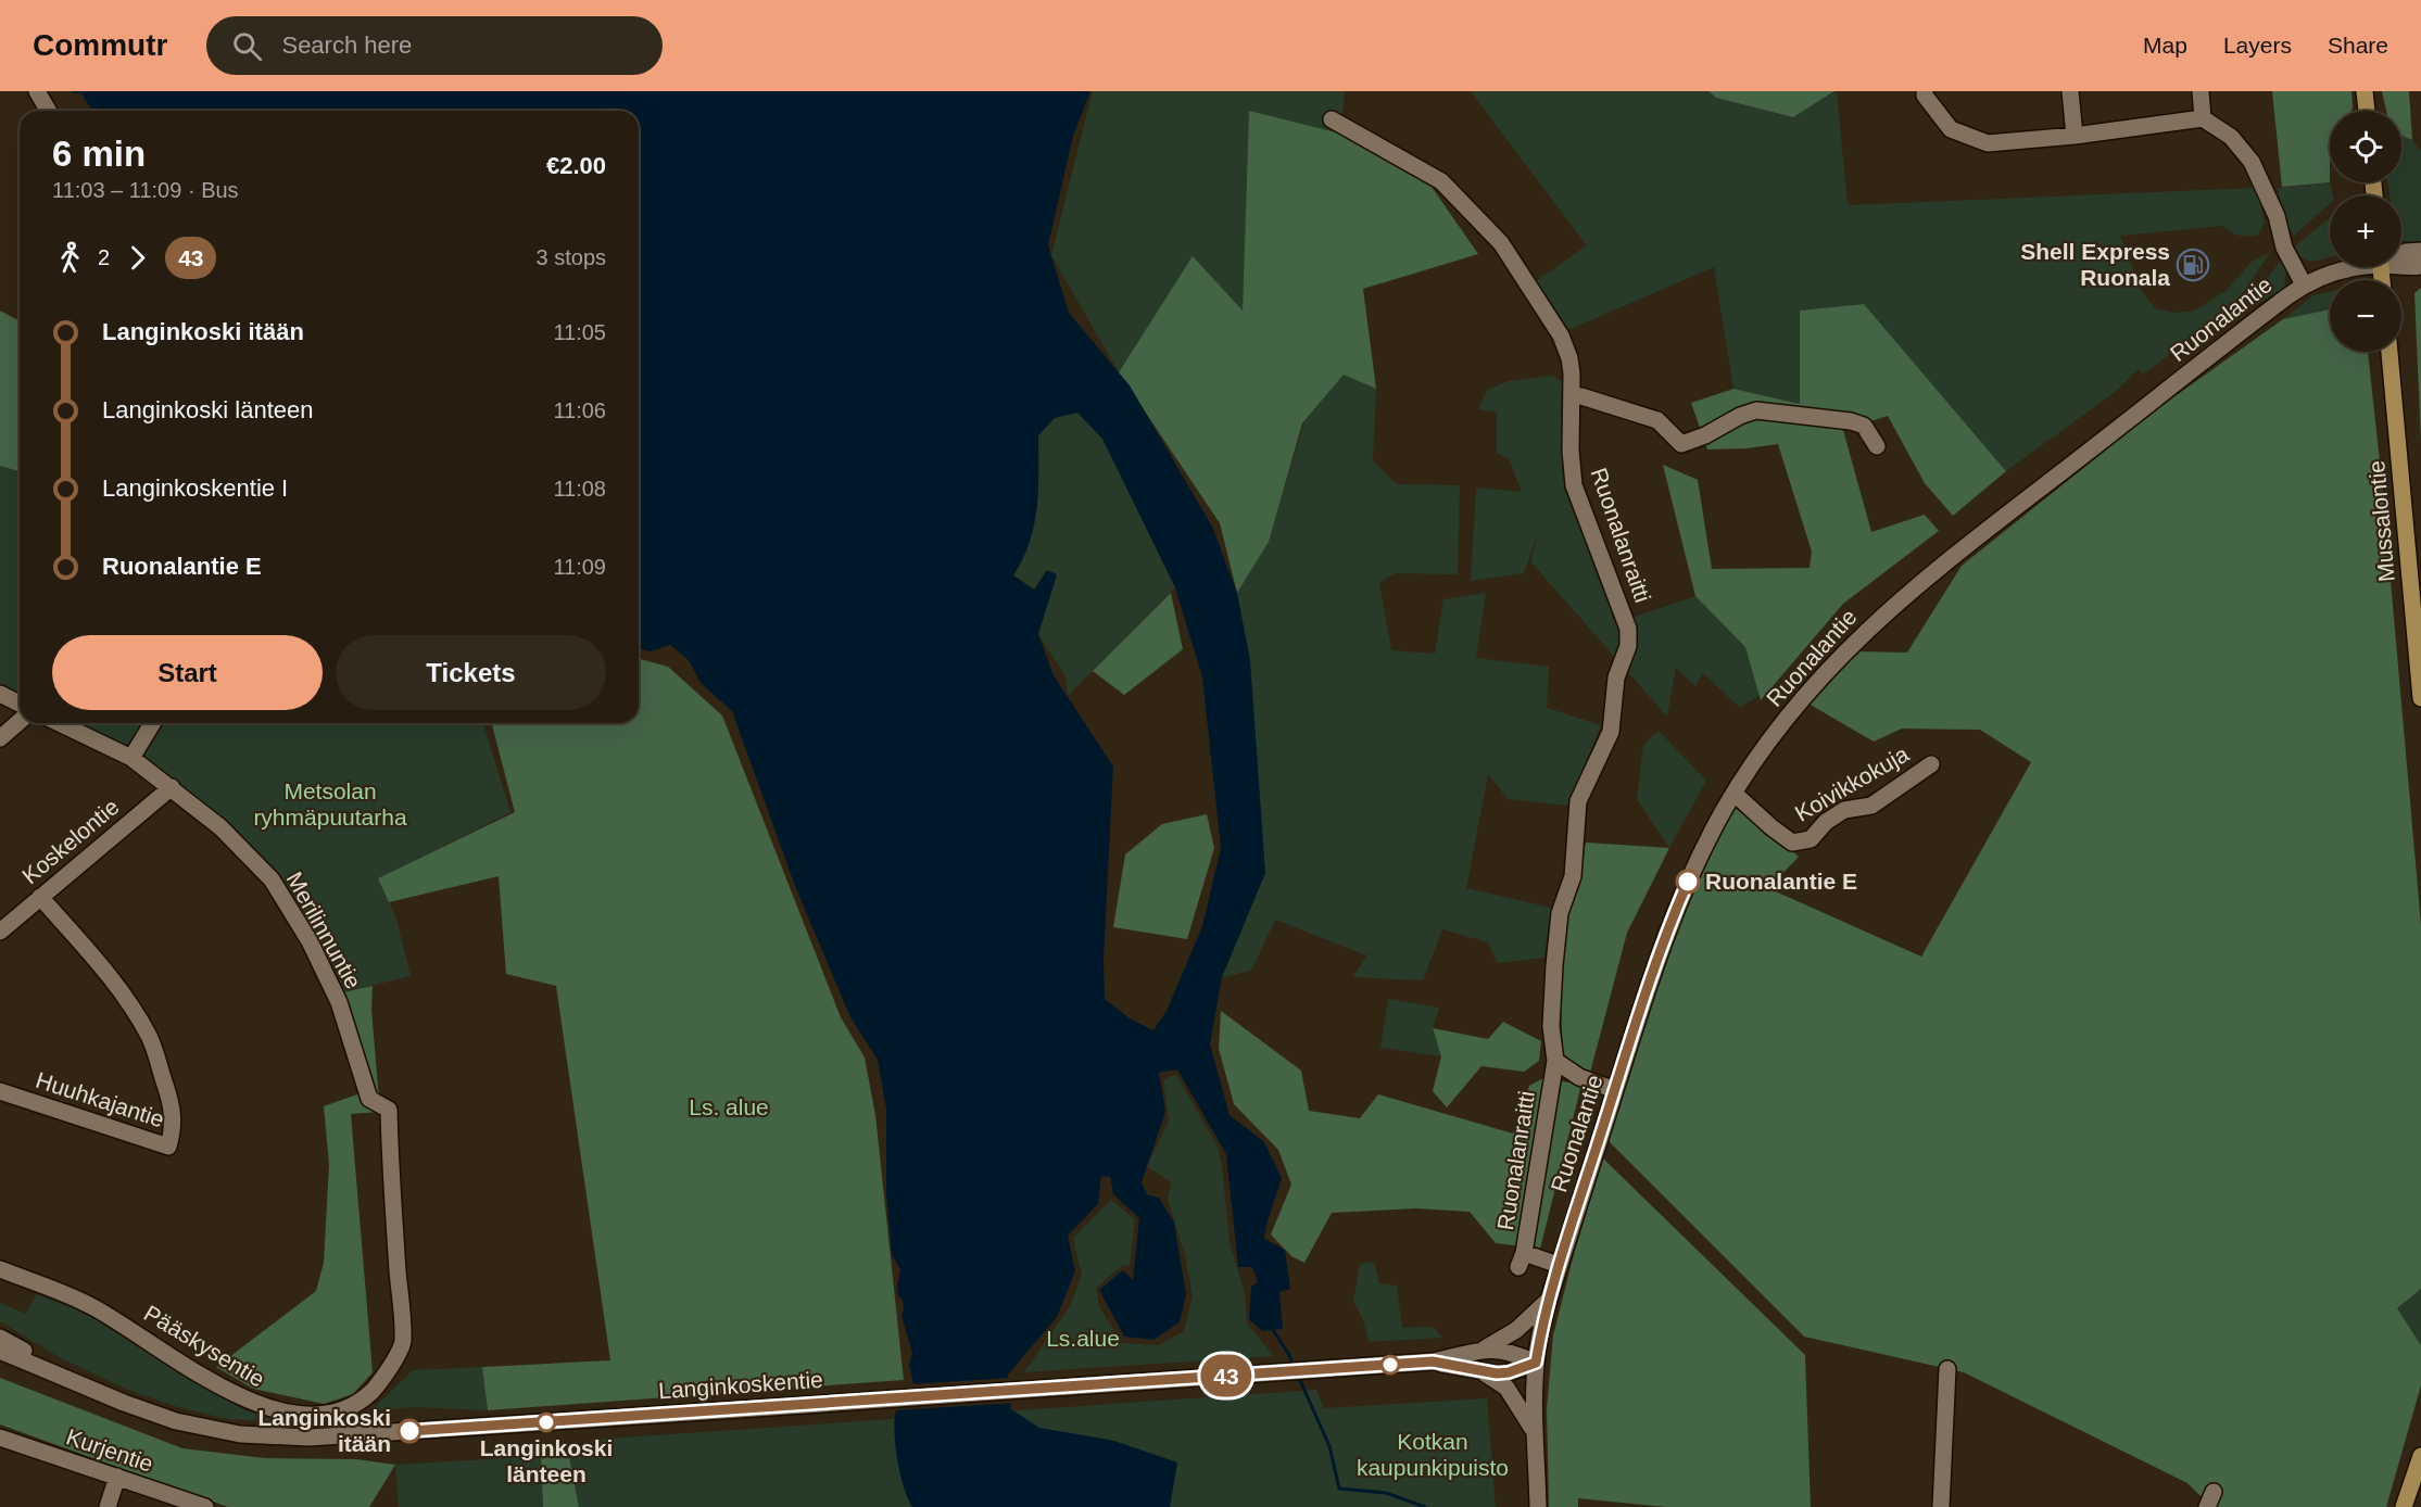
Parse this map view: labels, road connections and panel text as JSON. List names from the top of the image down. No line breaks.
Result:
{"streets":{"main road":["Mussalontie"],"street":["Ruonalantie","Ruonalanraitti","Koivikkokuja","Koskelontie","Merilinnuntie","Huuhkajantie","Pääskysentie","Langinkoskentie","Kurjentie"]},"crossings":[["Ruonalantie","Ruonalanraitti"],["Ruonalantie","Koivikkokuja"],["Ruonalantie","Langinkoskentie"],["Koskelontie","Merilinnuntie"],["Koskelontie","Huuhkajantie"],["Merilinnuntie","Pääskysentie"]],"parks":["Metsolan ryhmäpuutarha","Ls. alue","Ls.alue","Kotkan kaupunkipuisto"],"places":{"fuel station":["Shell Express Ruonala"],"other":["Ruonalantie E","Langinkoski länteen","Langinkoski itään"]},"lines":["bus line 43"],"page":{"header":"Commutr","search":"Search here","nav":["Map","Layers","Share"],"on_map":"43","map_buttons":["+","−"],"heading":["6 min","11:03 – 11:09 · Bus","€2.00"],"legs":["2","43","3 stops"],"list":[{"name":"Langinkoski itään","value":"11:05"},{"name":"Langinkoski länteen","value":"11:06"},{"name":"Langinkoskentie I","value":"11:08"},{"name":"Ruonalantie E","value":"11:09"}],"buttons":["Start","Tickets"]}}
